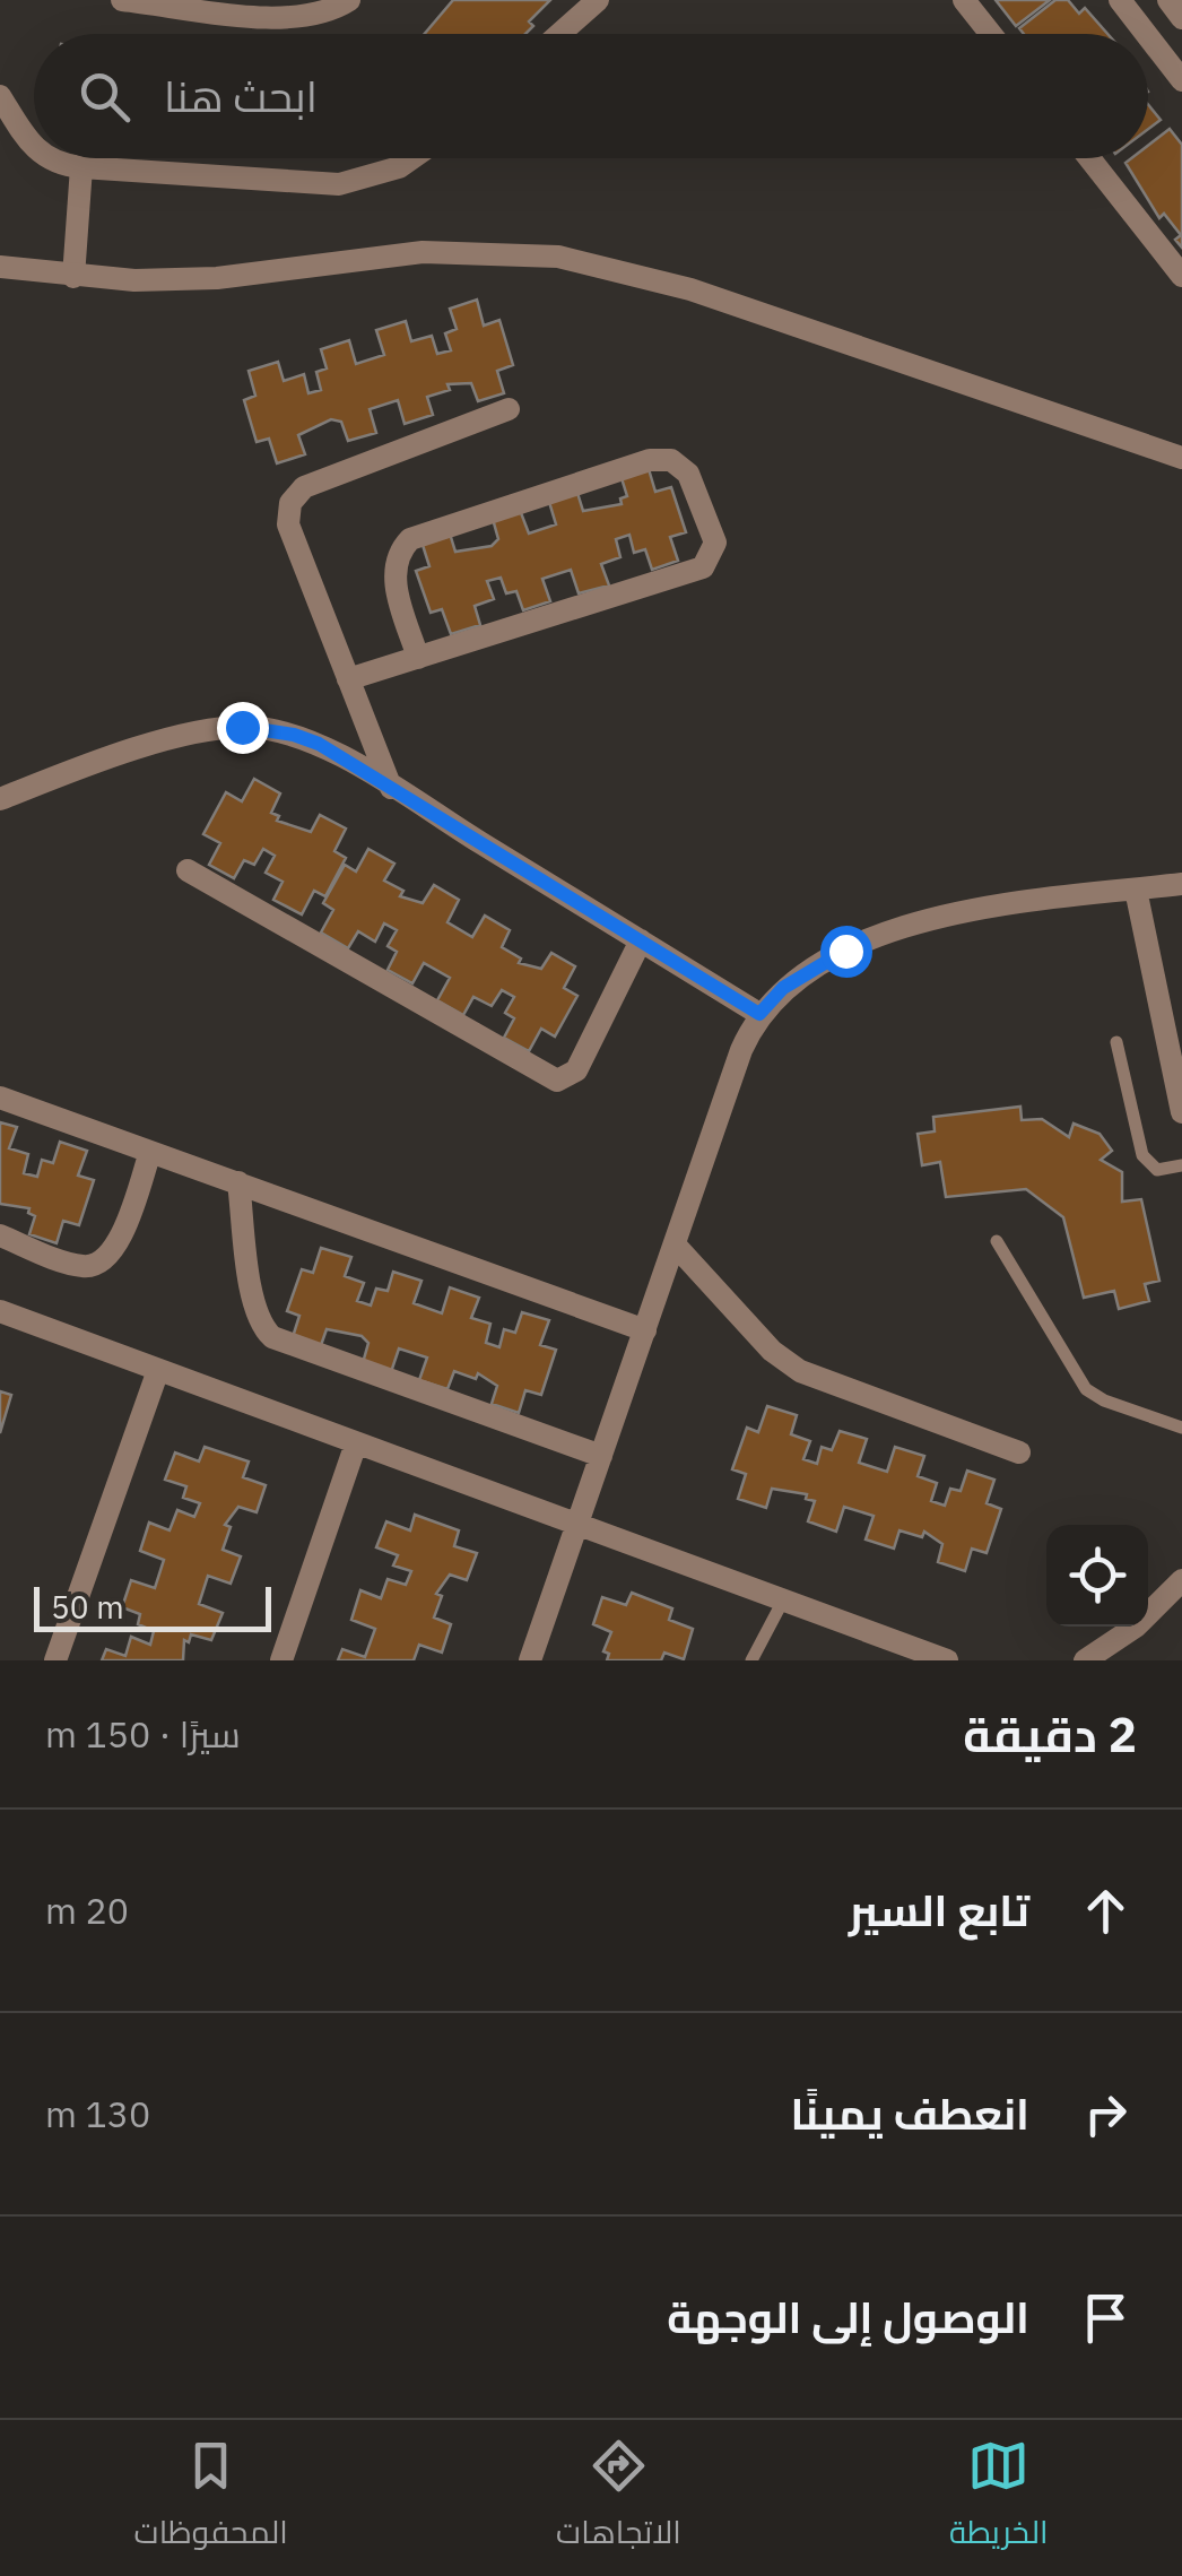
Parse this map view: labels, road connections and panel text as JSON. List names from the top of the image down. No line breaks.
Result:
{"scale_bar":"50 m","page":{"search":"ابحث هنا","scale":"50 m","heading":["2 دقيقة","سيرًا · 150 m"],"list":[["تابع السير","20 m"],["انعطف يمينًا","130 m"],"الوصول إلى الوجهة"],"nav":["الخريطة","الاتجاهات","المحفوظات"]}}
